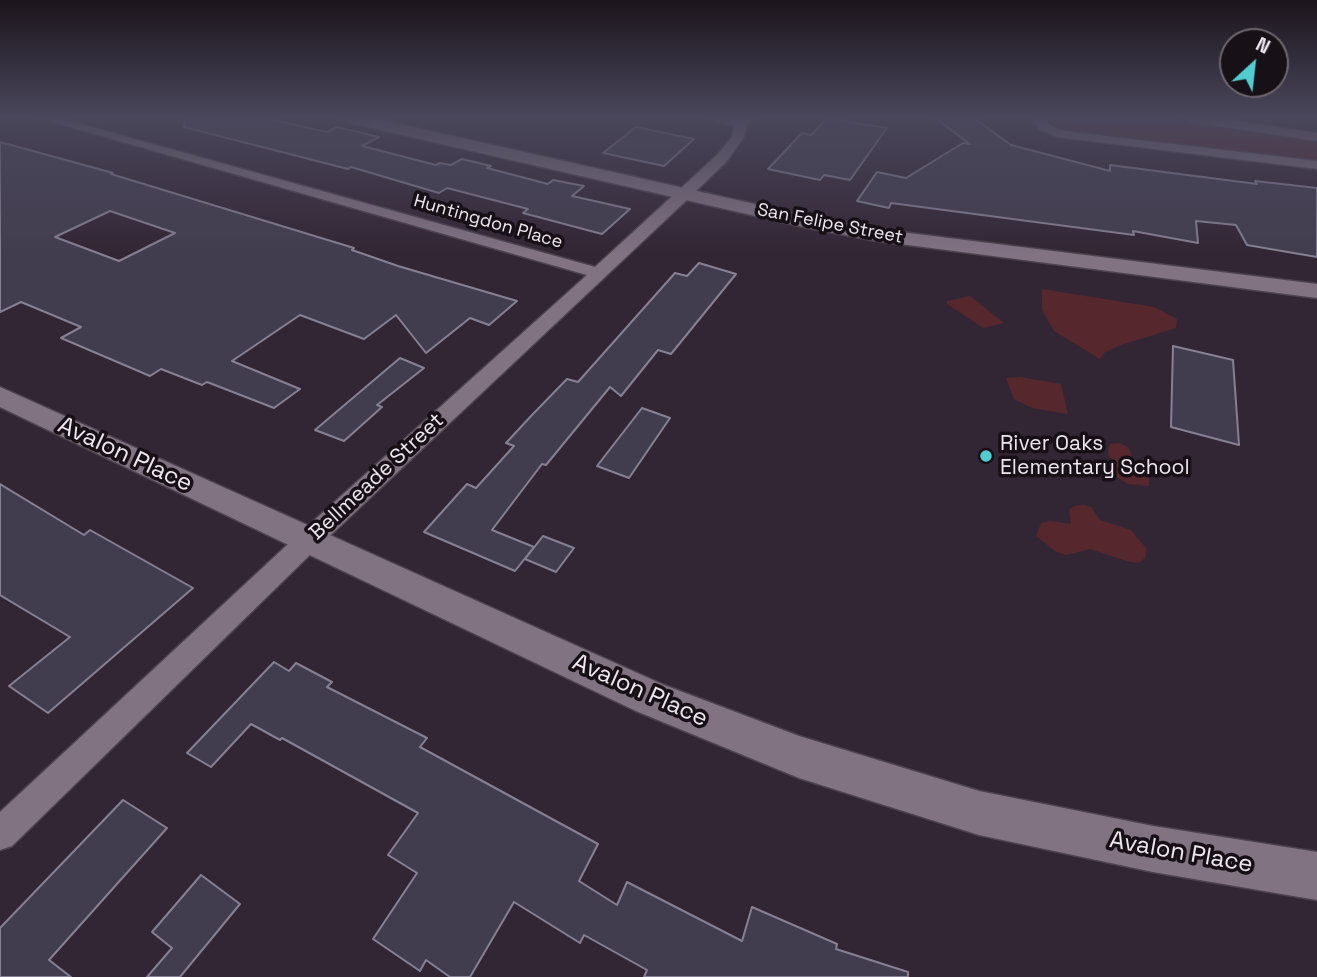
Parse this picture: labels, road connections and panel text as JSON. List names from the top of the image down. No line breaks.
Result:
{"streets":{"main road":["San Felipe Street","Avalon Place"],"street":["Huntingdon Place","Bellmeade Street"]},"crossings":[["Huntingdon Place","Bellmeade Street"],["San Felipe Street","Bellmeade Street"],["Avalon Place","Bellmeade Street"]],"places":["River Oaks Elementary School"],"north":"top right"}
